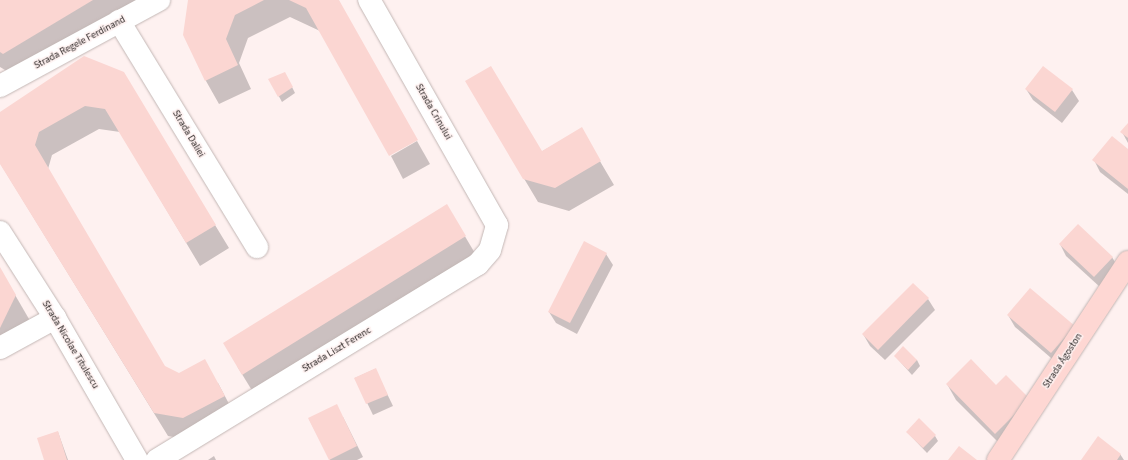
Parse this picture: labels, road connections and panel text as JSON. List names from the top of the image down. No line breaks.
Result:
{"streets":{"main road":["Strada Ágoston"],"street":["Strada Regele Ferdinand","Strada Crinului","Strada Daliei","Strada Nicolae Titulescu","Strada Liszt Ferenc"]},"crossings":[["Strada Regele Ferdinand","Strada Daliei"],["Strada Crinului","Strada Liszt Ferenc"]]}
